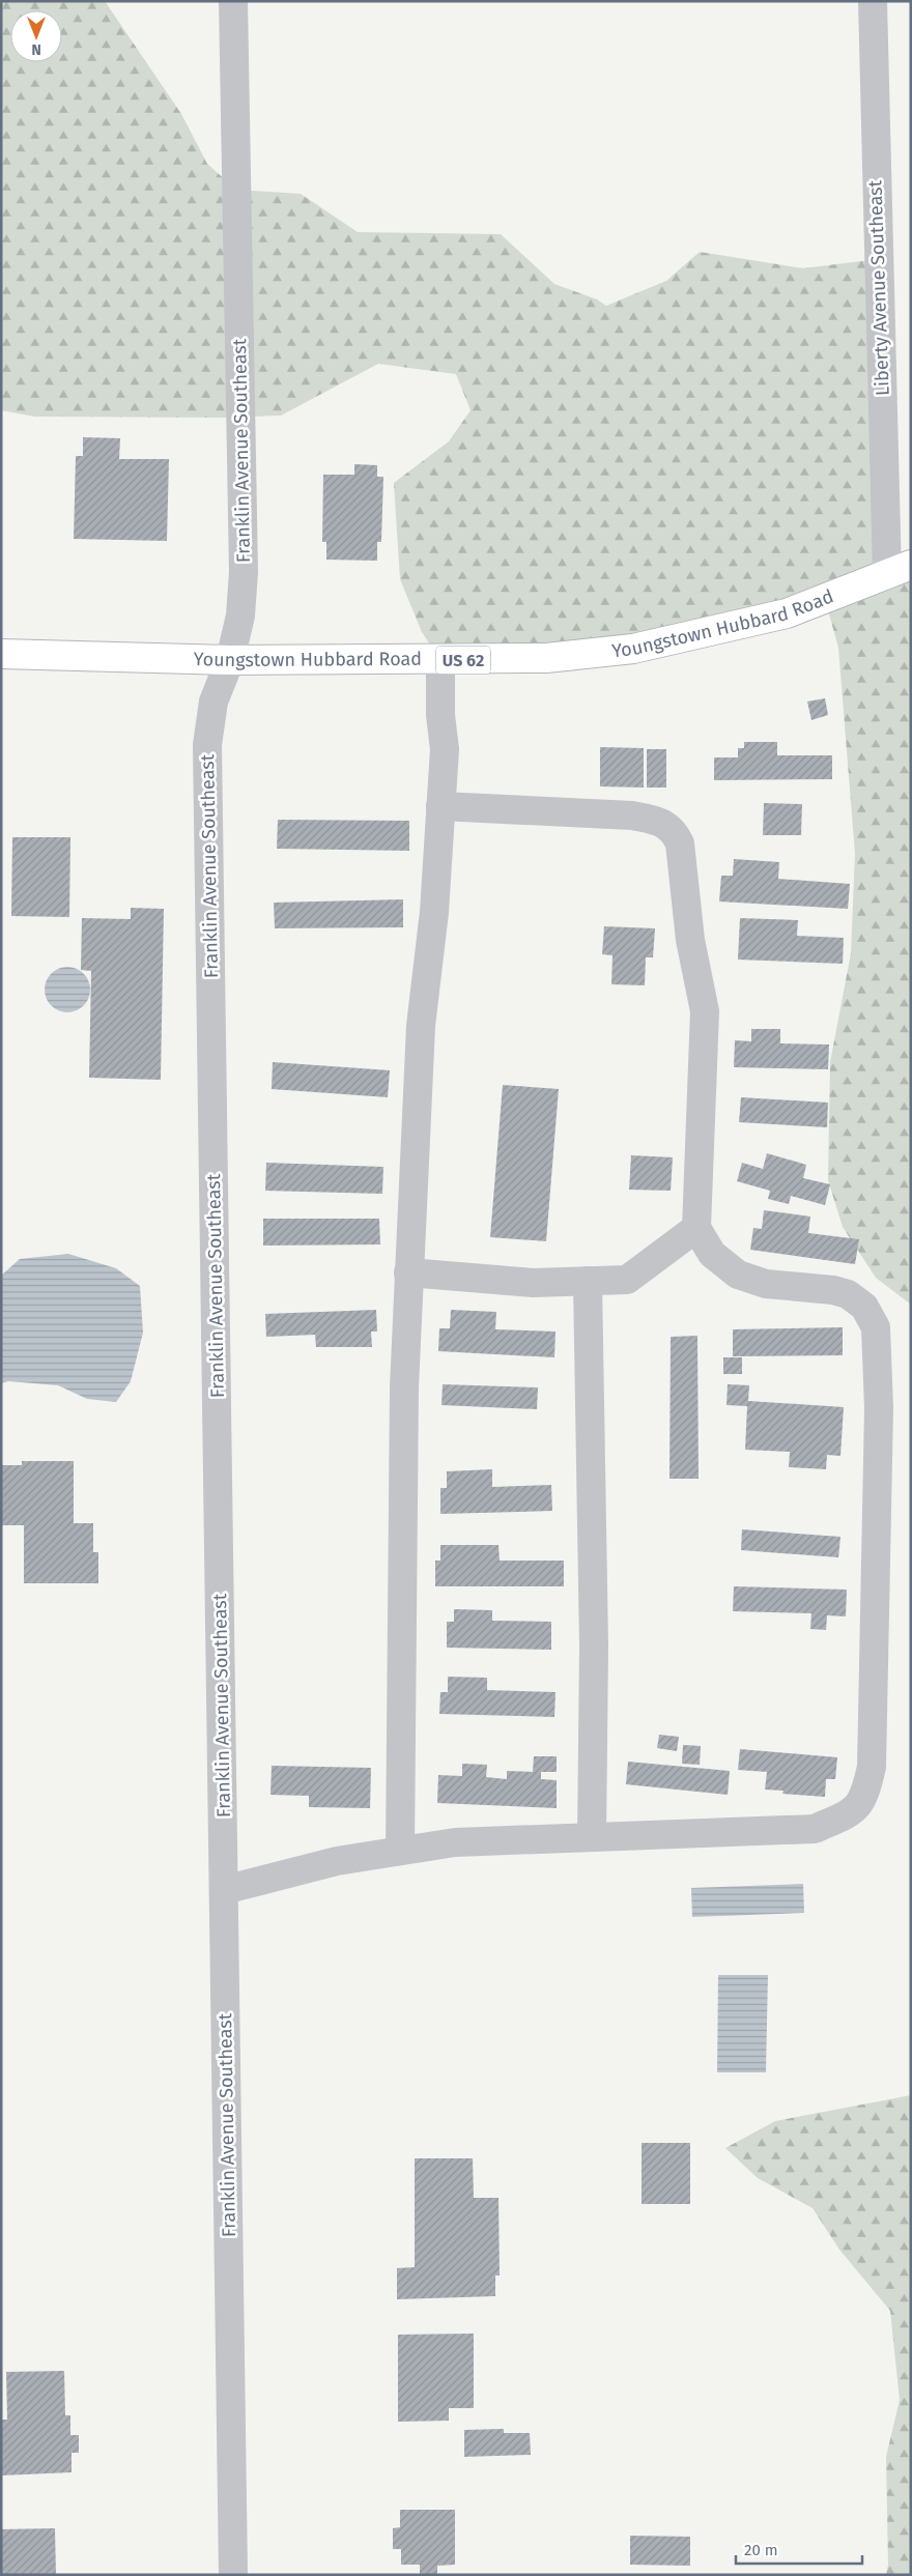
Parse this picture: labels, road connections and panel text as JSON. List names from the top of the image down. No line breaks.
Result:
{"streets":{"main road":["Youngstown Hubbard Road","US 62"],"street":["Liberty Avenue Southeast","Franklin Avenue Southeast"]},"crossings":[["Liberty Avenue Southeast","Youngstown Hubbard Road"],["Franklin Avenue Southeast","Youngstown Hubbard Road"]],"scale_bar":"20 m","north":"bottom"}
